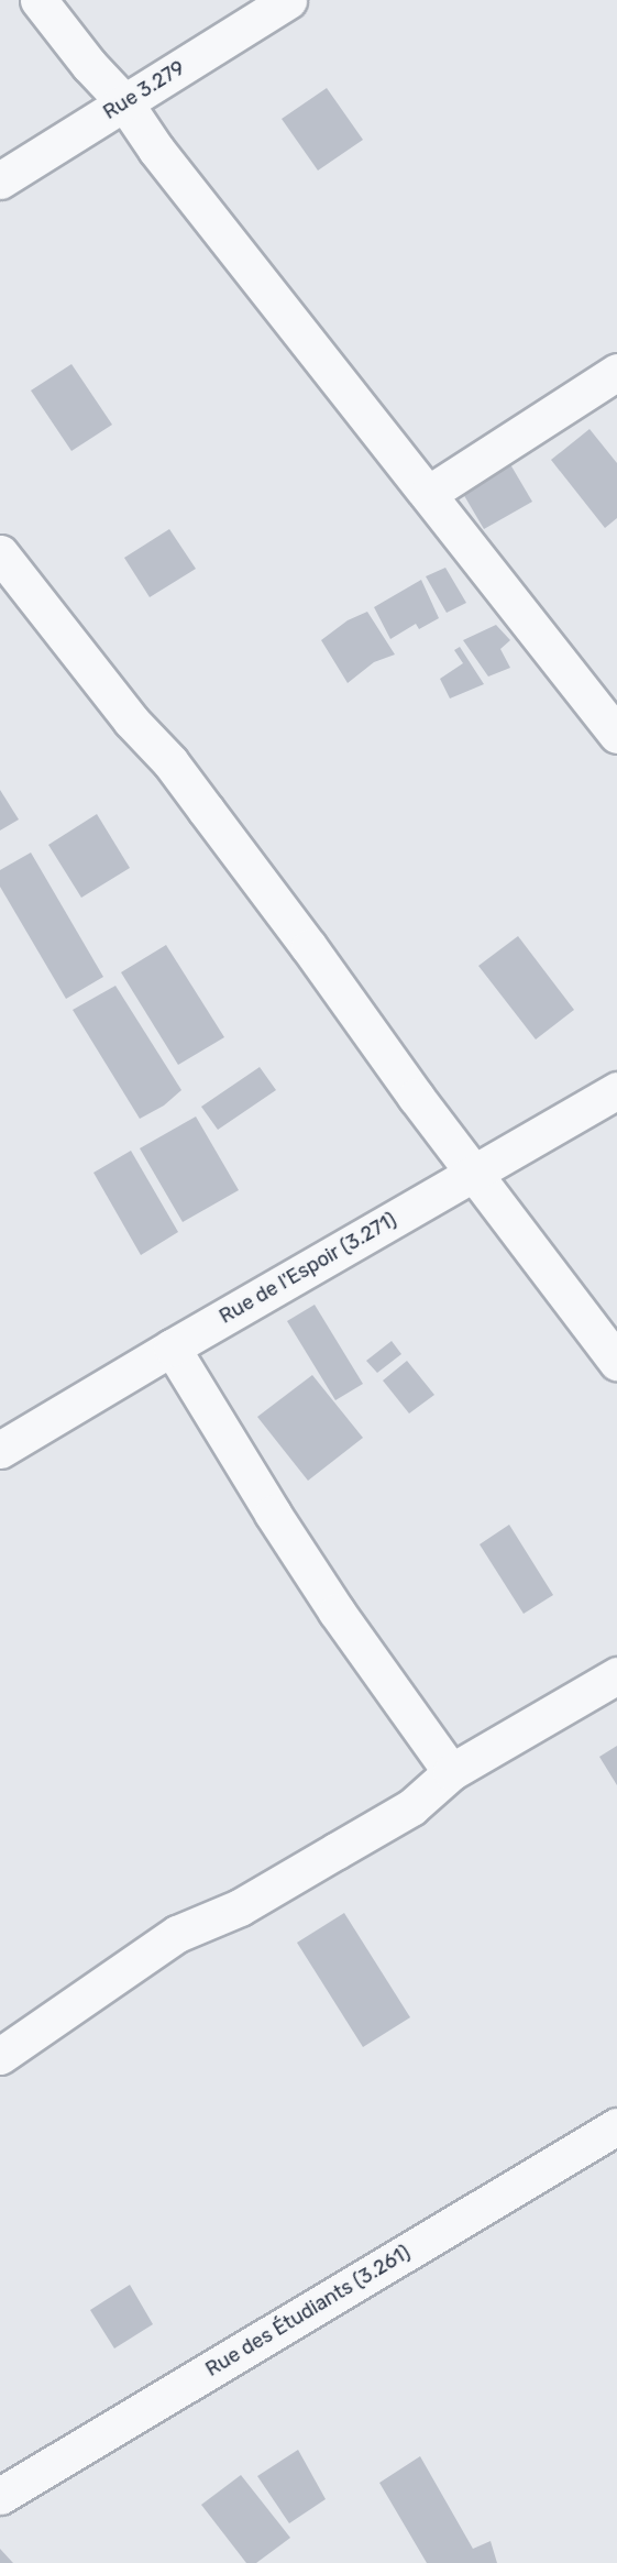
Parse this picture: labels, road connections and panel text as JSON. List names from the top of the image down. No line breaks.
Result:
{"streets":{"street":["Rue 3.279","Rue de l'Espoir (3.271)","Rue des Étudiants (3.261)"]}}
